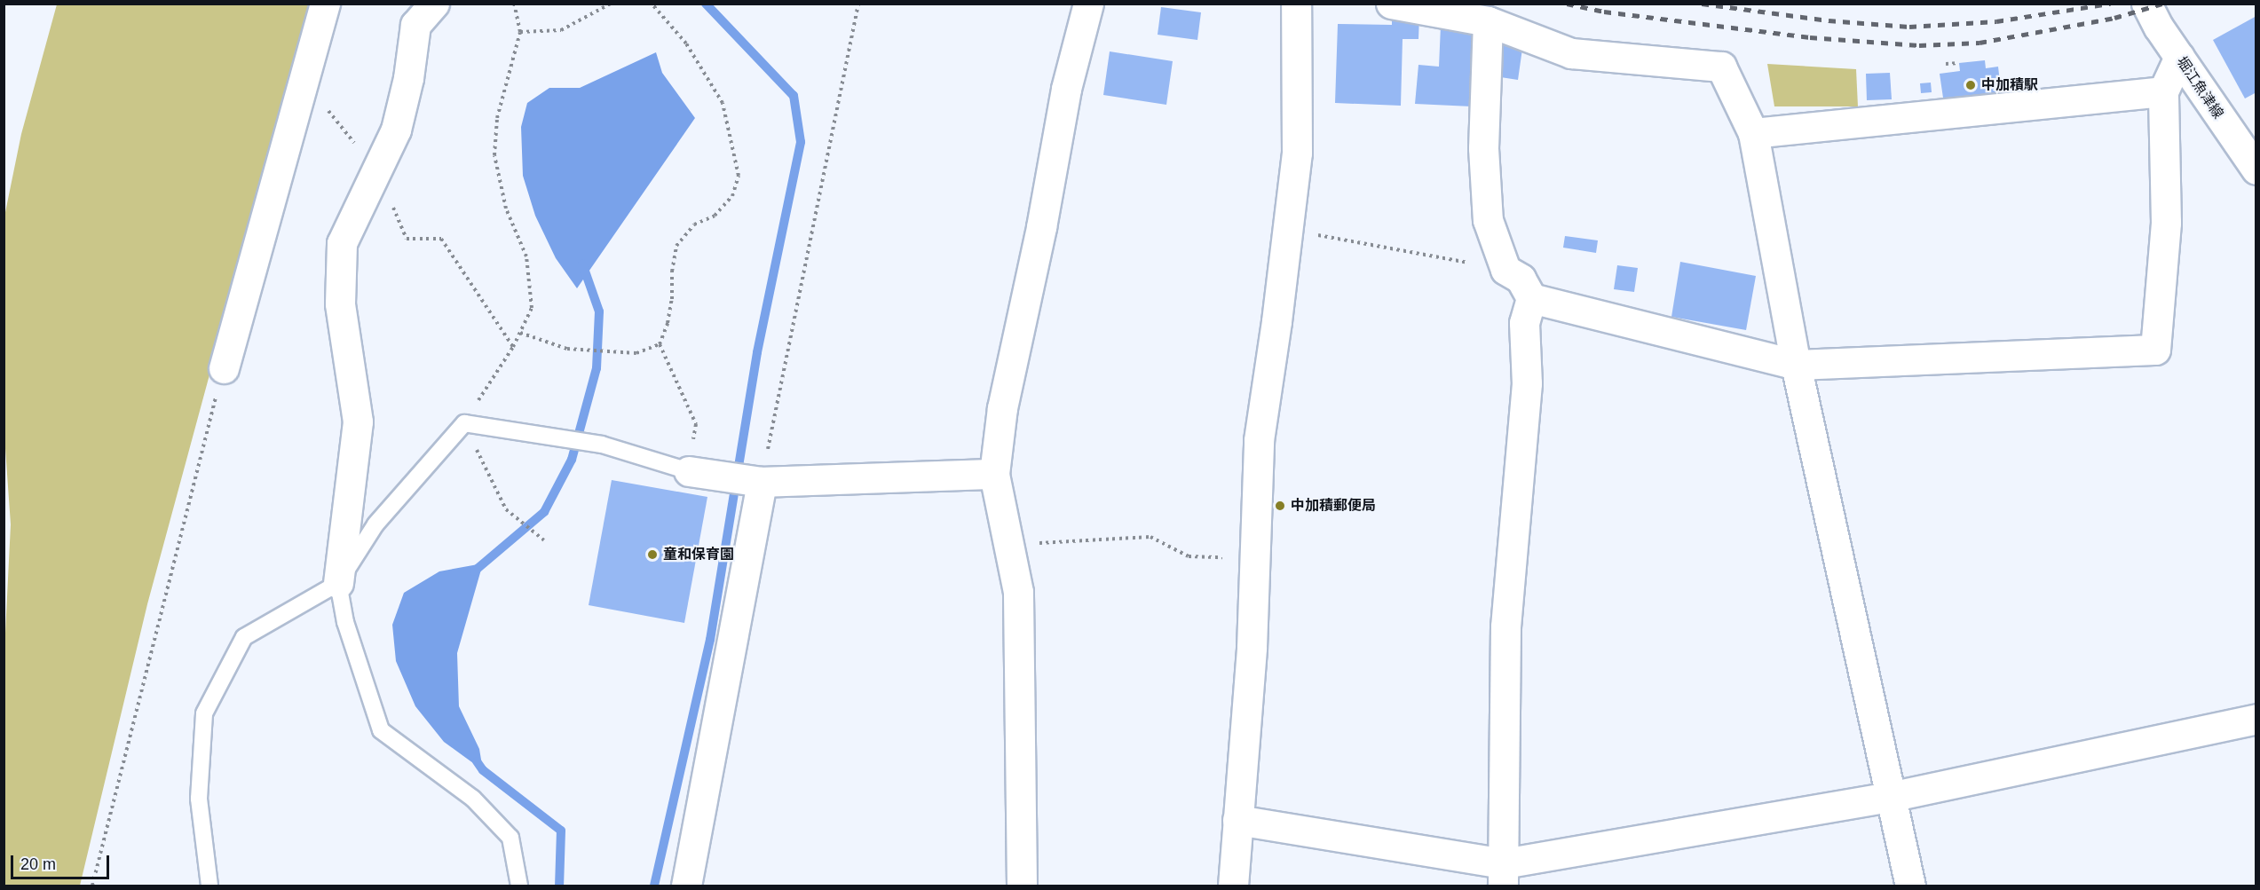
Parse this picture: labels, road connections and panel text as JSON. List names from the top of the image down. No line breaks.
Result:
{"streets":{"street":["堀江魚津線"]},"places":["中加積駅","中加積郵便局","童和保育園"],"scale_bar":"20 m"}
